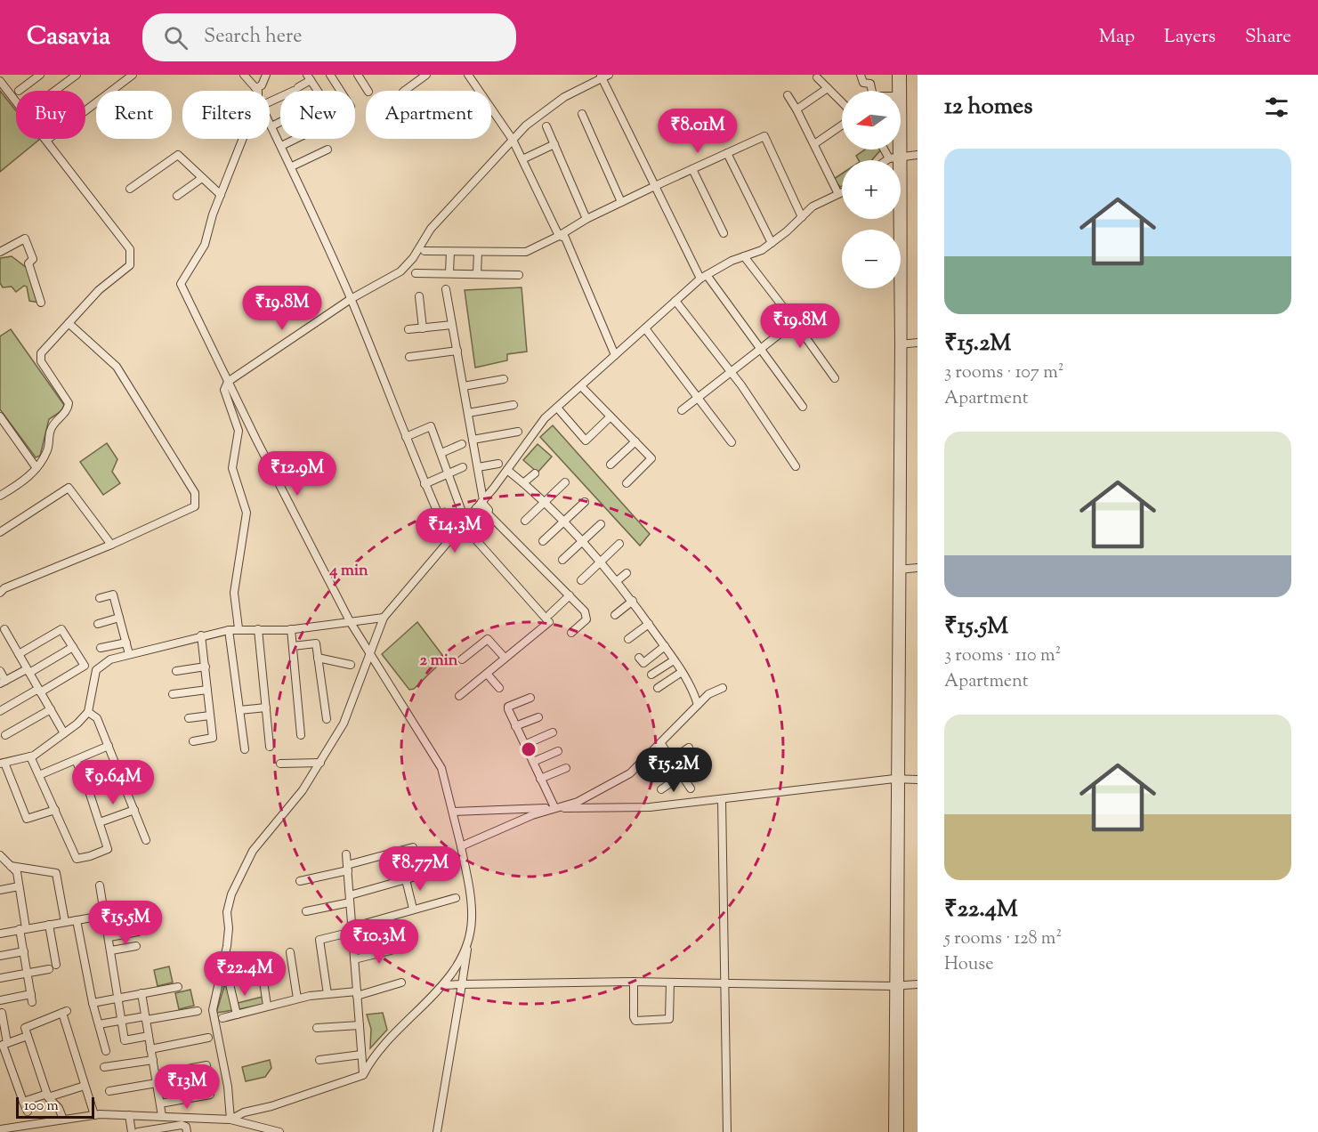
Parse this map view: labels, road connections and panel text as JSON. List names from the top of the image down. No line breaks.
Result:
{"scale_bar":"100 m","north":"left","page":{"header":"Casavia","search":"Search here","nav":["Map","Layers","Share"],"heading":"12 homes","map_buttons":["+","−"],"chip":["Buy","Rent","Filters","New","Apartment"],"price":["₹8.01M","₹19.8M","₹19.8M","₹12.9M","₹14.3M","₹15.2M","₹9.64M","₹8.77M","₹15.5M","₹10.3M","₹22.4M","₹13M"],"list":[{"name":"₹15.2M","note":"3 rooms · 107 m² · Apartment"},{"name":"₹15.5M","note":"3 rooms · 110 m² · Apartment"},{"name":"₹22.4M","note":"5 rooms · 128 m² · House"}],"scale":"100 m"},"rings":["4 min","2 min"]}
